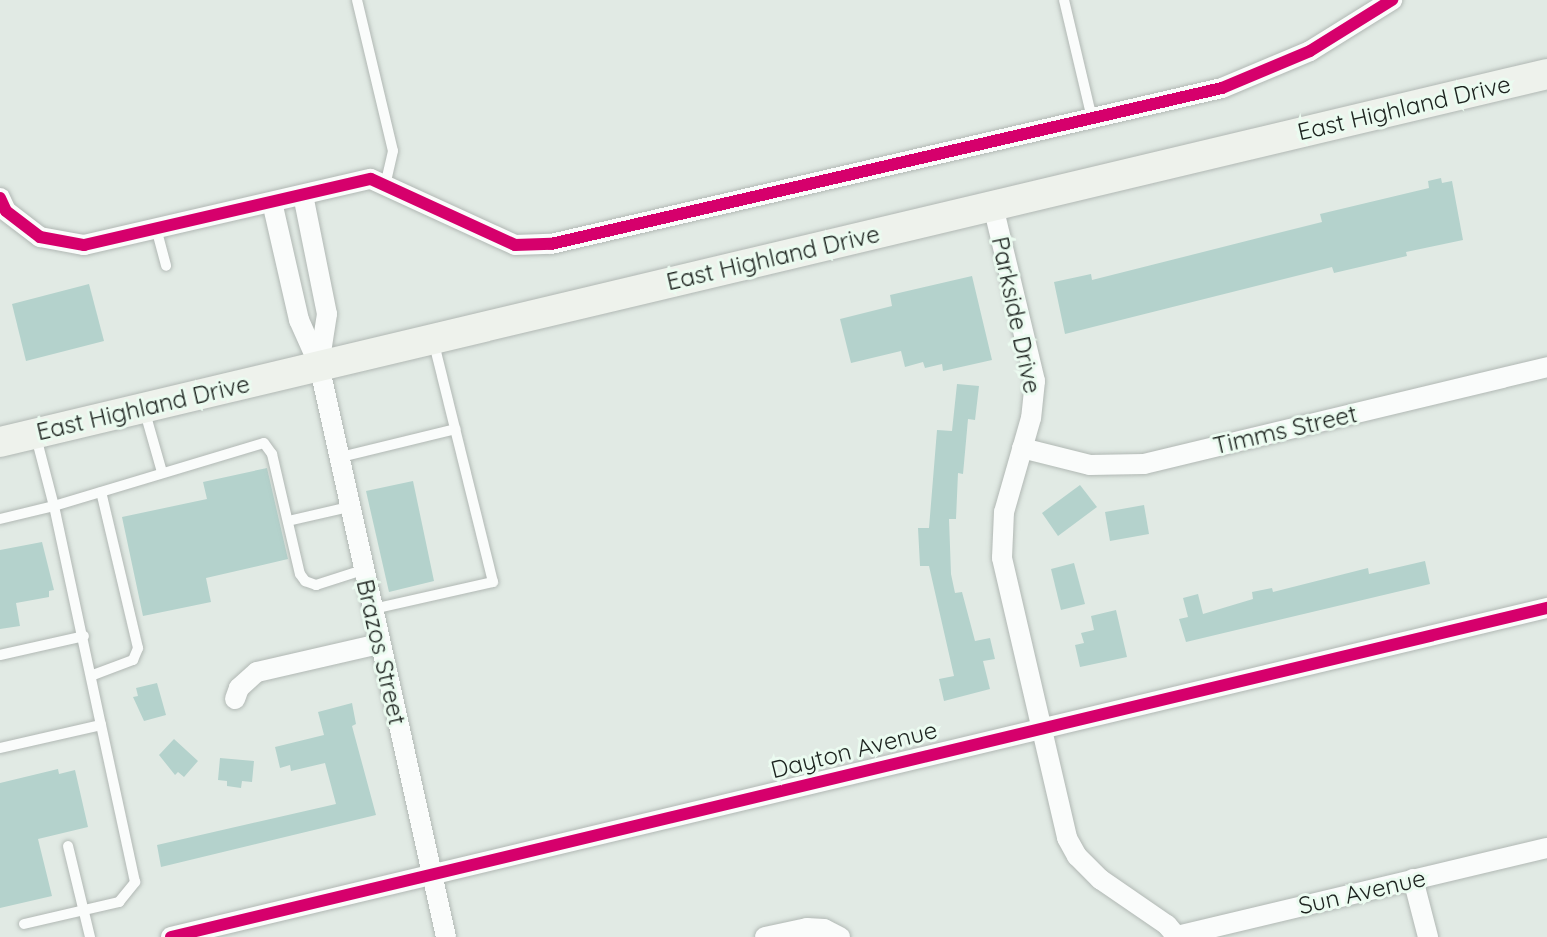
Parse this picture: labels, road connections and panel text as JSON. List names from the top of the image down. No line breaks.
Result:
{"streets":{"main road":["East Highland Drive"],"street":["Parkside Drive","Timms Street","Brazos Street","Dayton Avenue","Sun Avenue"]},"crossings":[["East Highland Drive","Parkside Drive"],["East Highland Drive","Brazos Street"],["Parkside Drive","Timms Street"],["Parkside Drive","Dayton Avenue"],["Parkside Drive","Sun Avenue"],["Brazos Street","Dayton Avenue"]]}
